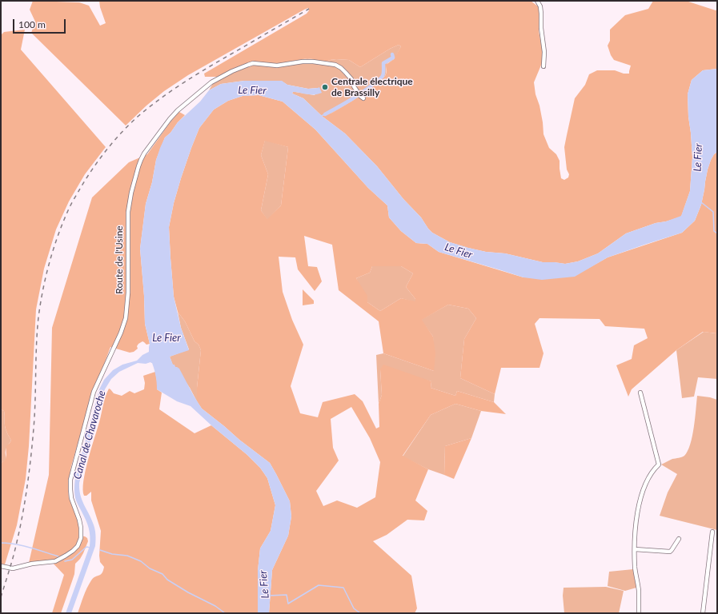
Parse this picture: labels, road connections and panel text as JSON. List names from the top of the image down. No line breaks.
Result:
{"streets":{"street":["Route de l'Usine"]},"water":["Le Fier","Canal de Chavaroche"],"places":["Centrale électrique de Brassilly"],"scale_bar":"100 m"}
